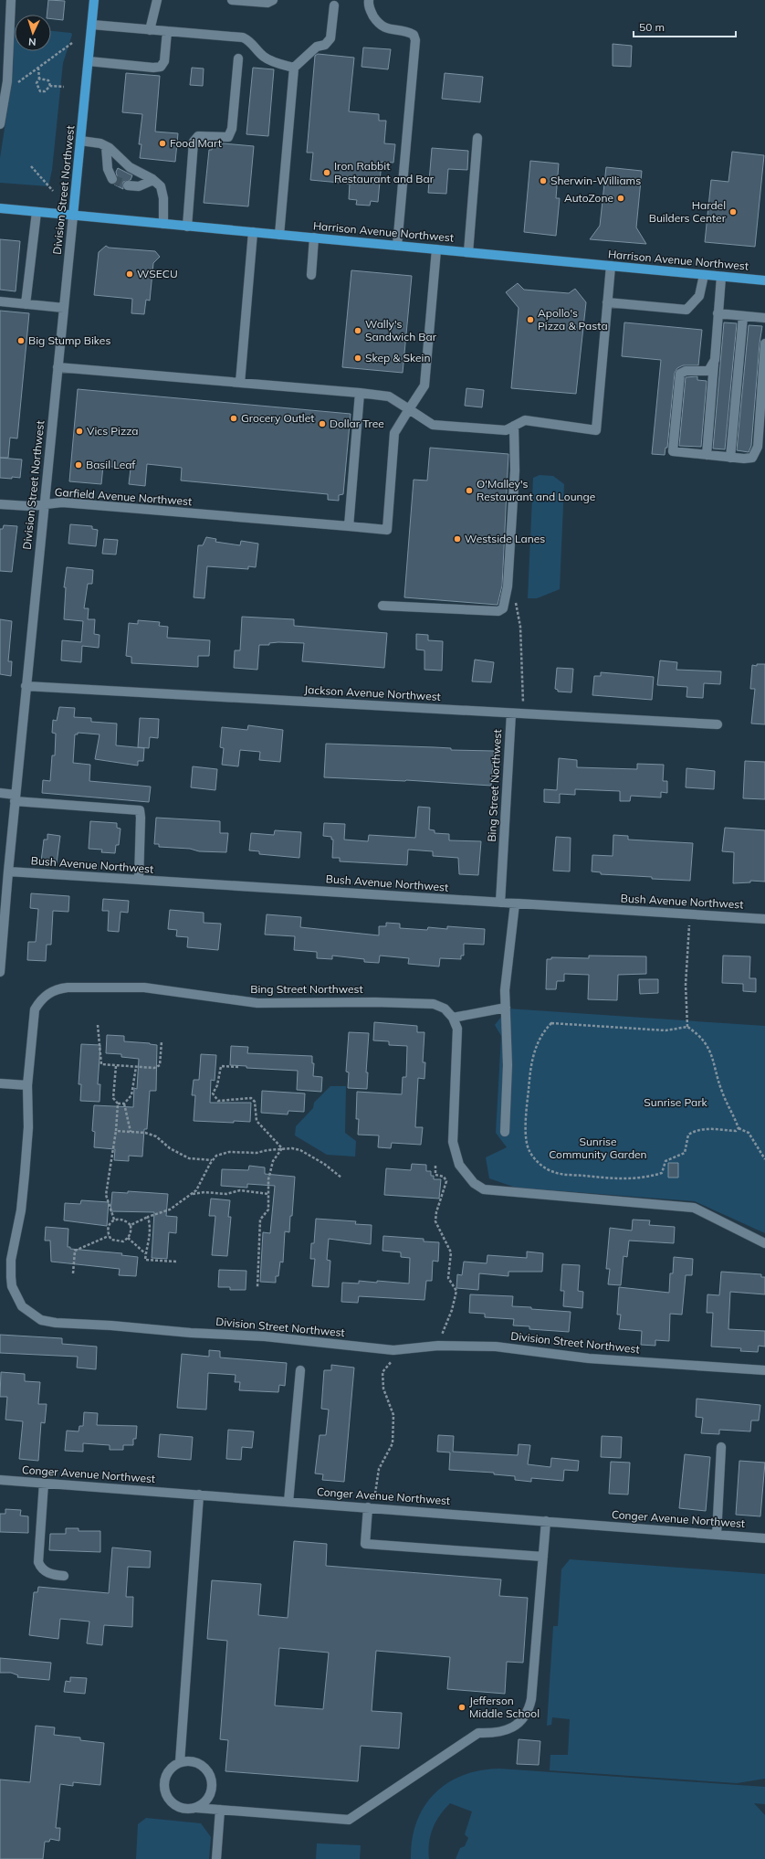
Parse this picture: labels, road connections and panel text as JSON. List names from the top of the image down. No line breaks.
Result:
{"streets":{"main road":["Division Street Northwest","Harrison Avenue Northwest"],"street":["Garfield Avenue Northwest","Jackson Avenue Northwest","Bing Street Northwest","Bush Avenue Northwest","Conger Avenue Northwest"]},"crossings":[["Division Street Northwest","Harrison Avenue Northwest"],["Division Street Northwest","Garfield Avenue Northwest"],["Division Street Northwest","Jackson Avenue Northwest"],["Division Street Northwest","Bing Street Northwest"],["Division Street Northwest","Bush Avenue Northwest"],["Jackson Avenue Northwest","Bing Street Northwest"],["Bing Street Northwest","Bush Avenue Northwest"]],"parks":["Sunrise Park","Sunrise Community Garden"],"places":["Food Mart","Iron Rabbit Restaurant and Bar","Sherwin-Williams","AutoZone","Hardel Builders Center","WSECU","Apollo's Pizza & Pasta","Wally's Sandwich Bar","Big Stump Bikes","Skep & Skein","Grocery Outlet","Dollar Tree","Vics Pizza","Basil Leaf","O'Malley's Restaurant and Lounge","Westside Lanes","Jefferson Middle School"],"scale_bar":"50 m","north":"bottom"}
